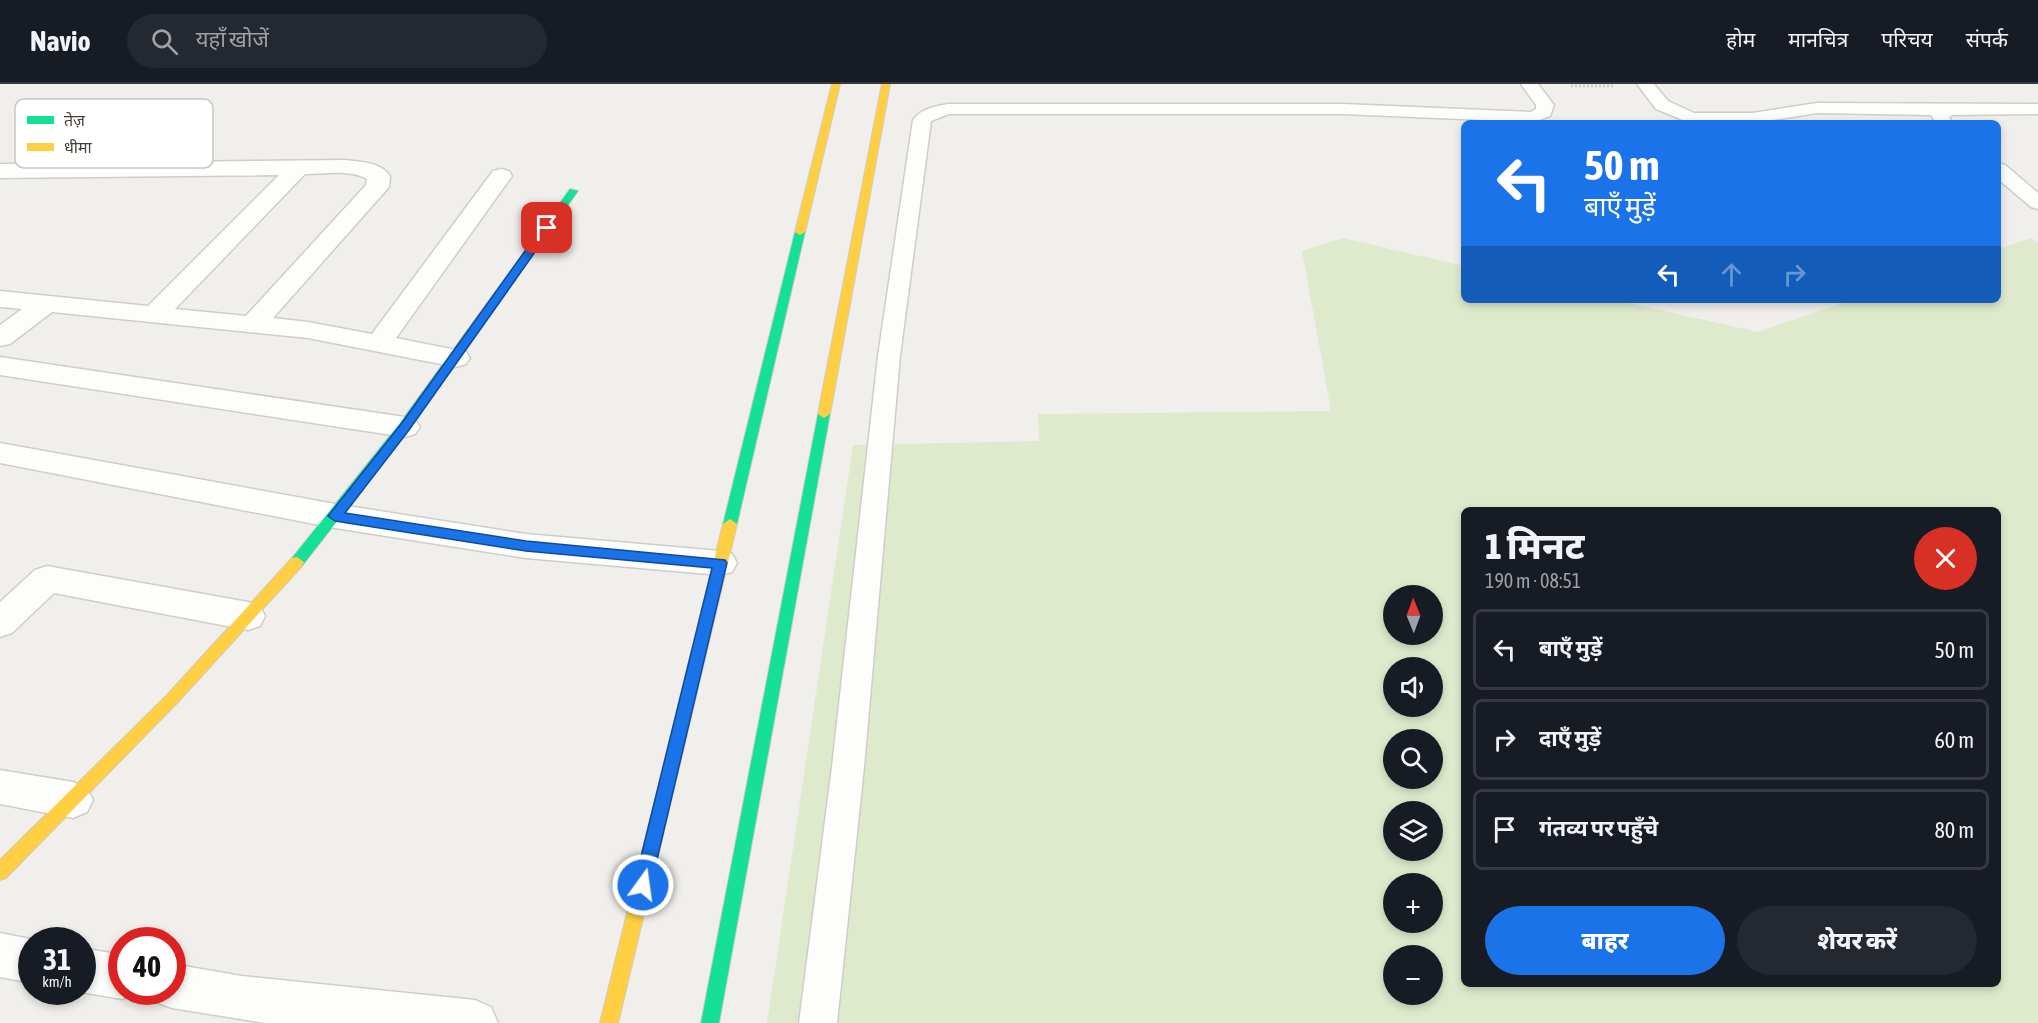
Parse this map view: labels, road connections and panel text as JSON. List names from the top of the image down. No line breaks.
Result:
{"legend":["तेज़","धीमा"],"north":"top","page":{"header":"Navio","search":"यहाँ खोजें","nav":["होम","मानचित्र","परिचय","संपर्क"],"turn":["50 m","बाएँ मुड़ें"],"heading":["1 मिनट","190 m · 08:51"],"map_buttons":["+","−"],"list":[{"name":"बाएँ मुड़ें","value":"50 m"},{"name":"दाएँ मुड़ें","value":"60 m"},{"name":"गंतव्य पर पहुँचे","value":"80 m"}],"buttons":["बाहर","शेयर करें"],"speed":"31 km/h","limit":"40"}}
